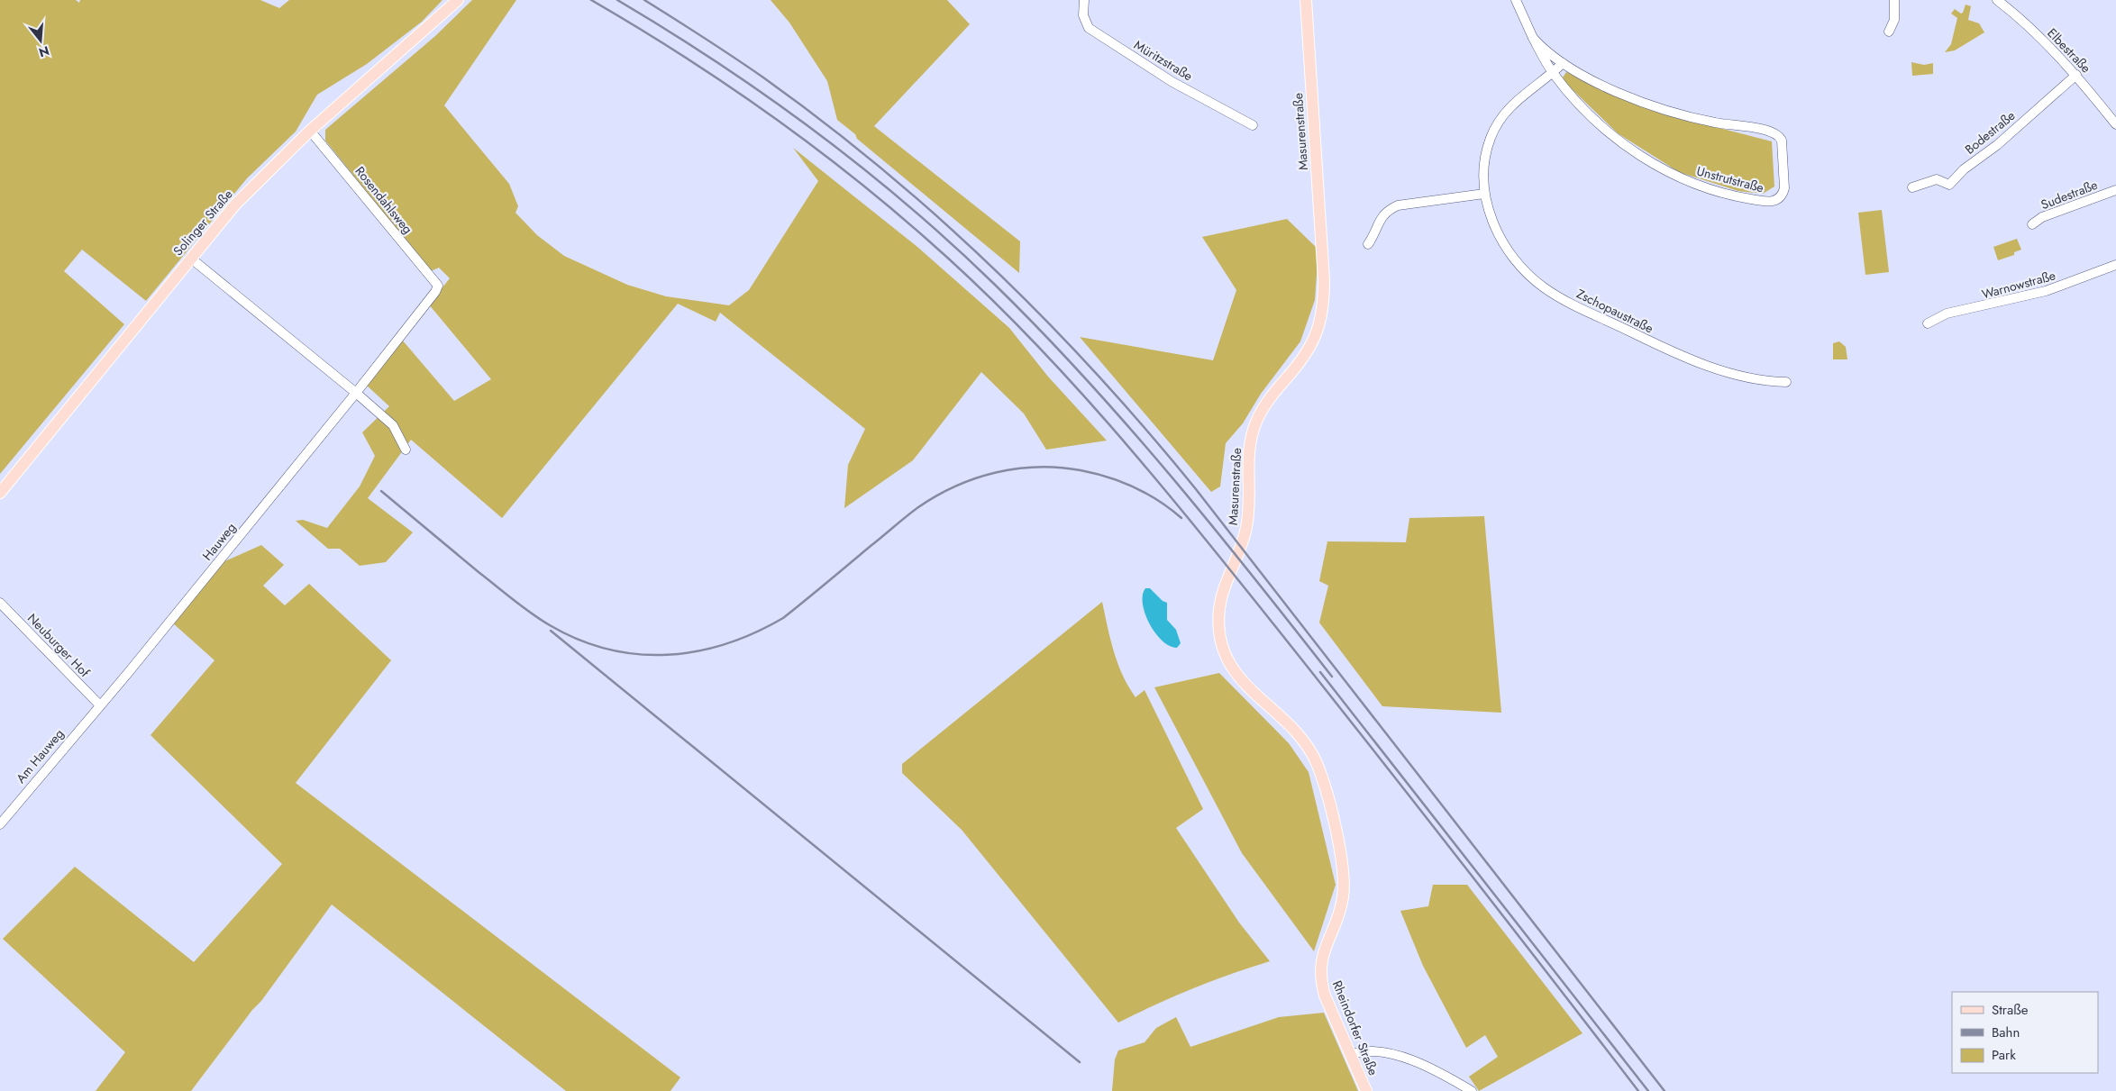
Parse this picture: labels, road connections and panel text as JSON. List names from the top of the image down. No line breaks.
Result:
{"streets":{"main road":["Masurenstraße","Solinger Straße","Rheindorfer Straße"],"street":["Elbestraße","Müritzstraße","Bodestraße","Unstrutstraße","Sudestraße","Rosendahlsweg","Warnowstraße","Zschopaustraße","Hauweg","Neuburger Hof","Am Hauweg"]},"crossings":[["Elbestraße","Bodestraße"],["Masurenstraße","Rheindorfer Straße"],["Unstrutstraße","Zschopaustraße"],["Rosendahlsweg","Solinger Straße"],["Rosendahlsweg","Hauweg"],["Hauweg","Neuburger Hof"],["Hauweg","Am Hauweg"],["Neuburger Hof","Am Hauweg"]],"legend":["Straße","Bahn","Park"],"north":"bottom"}
